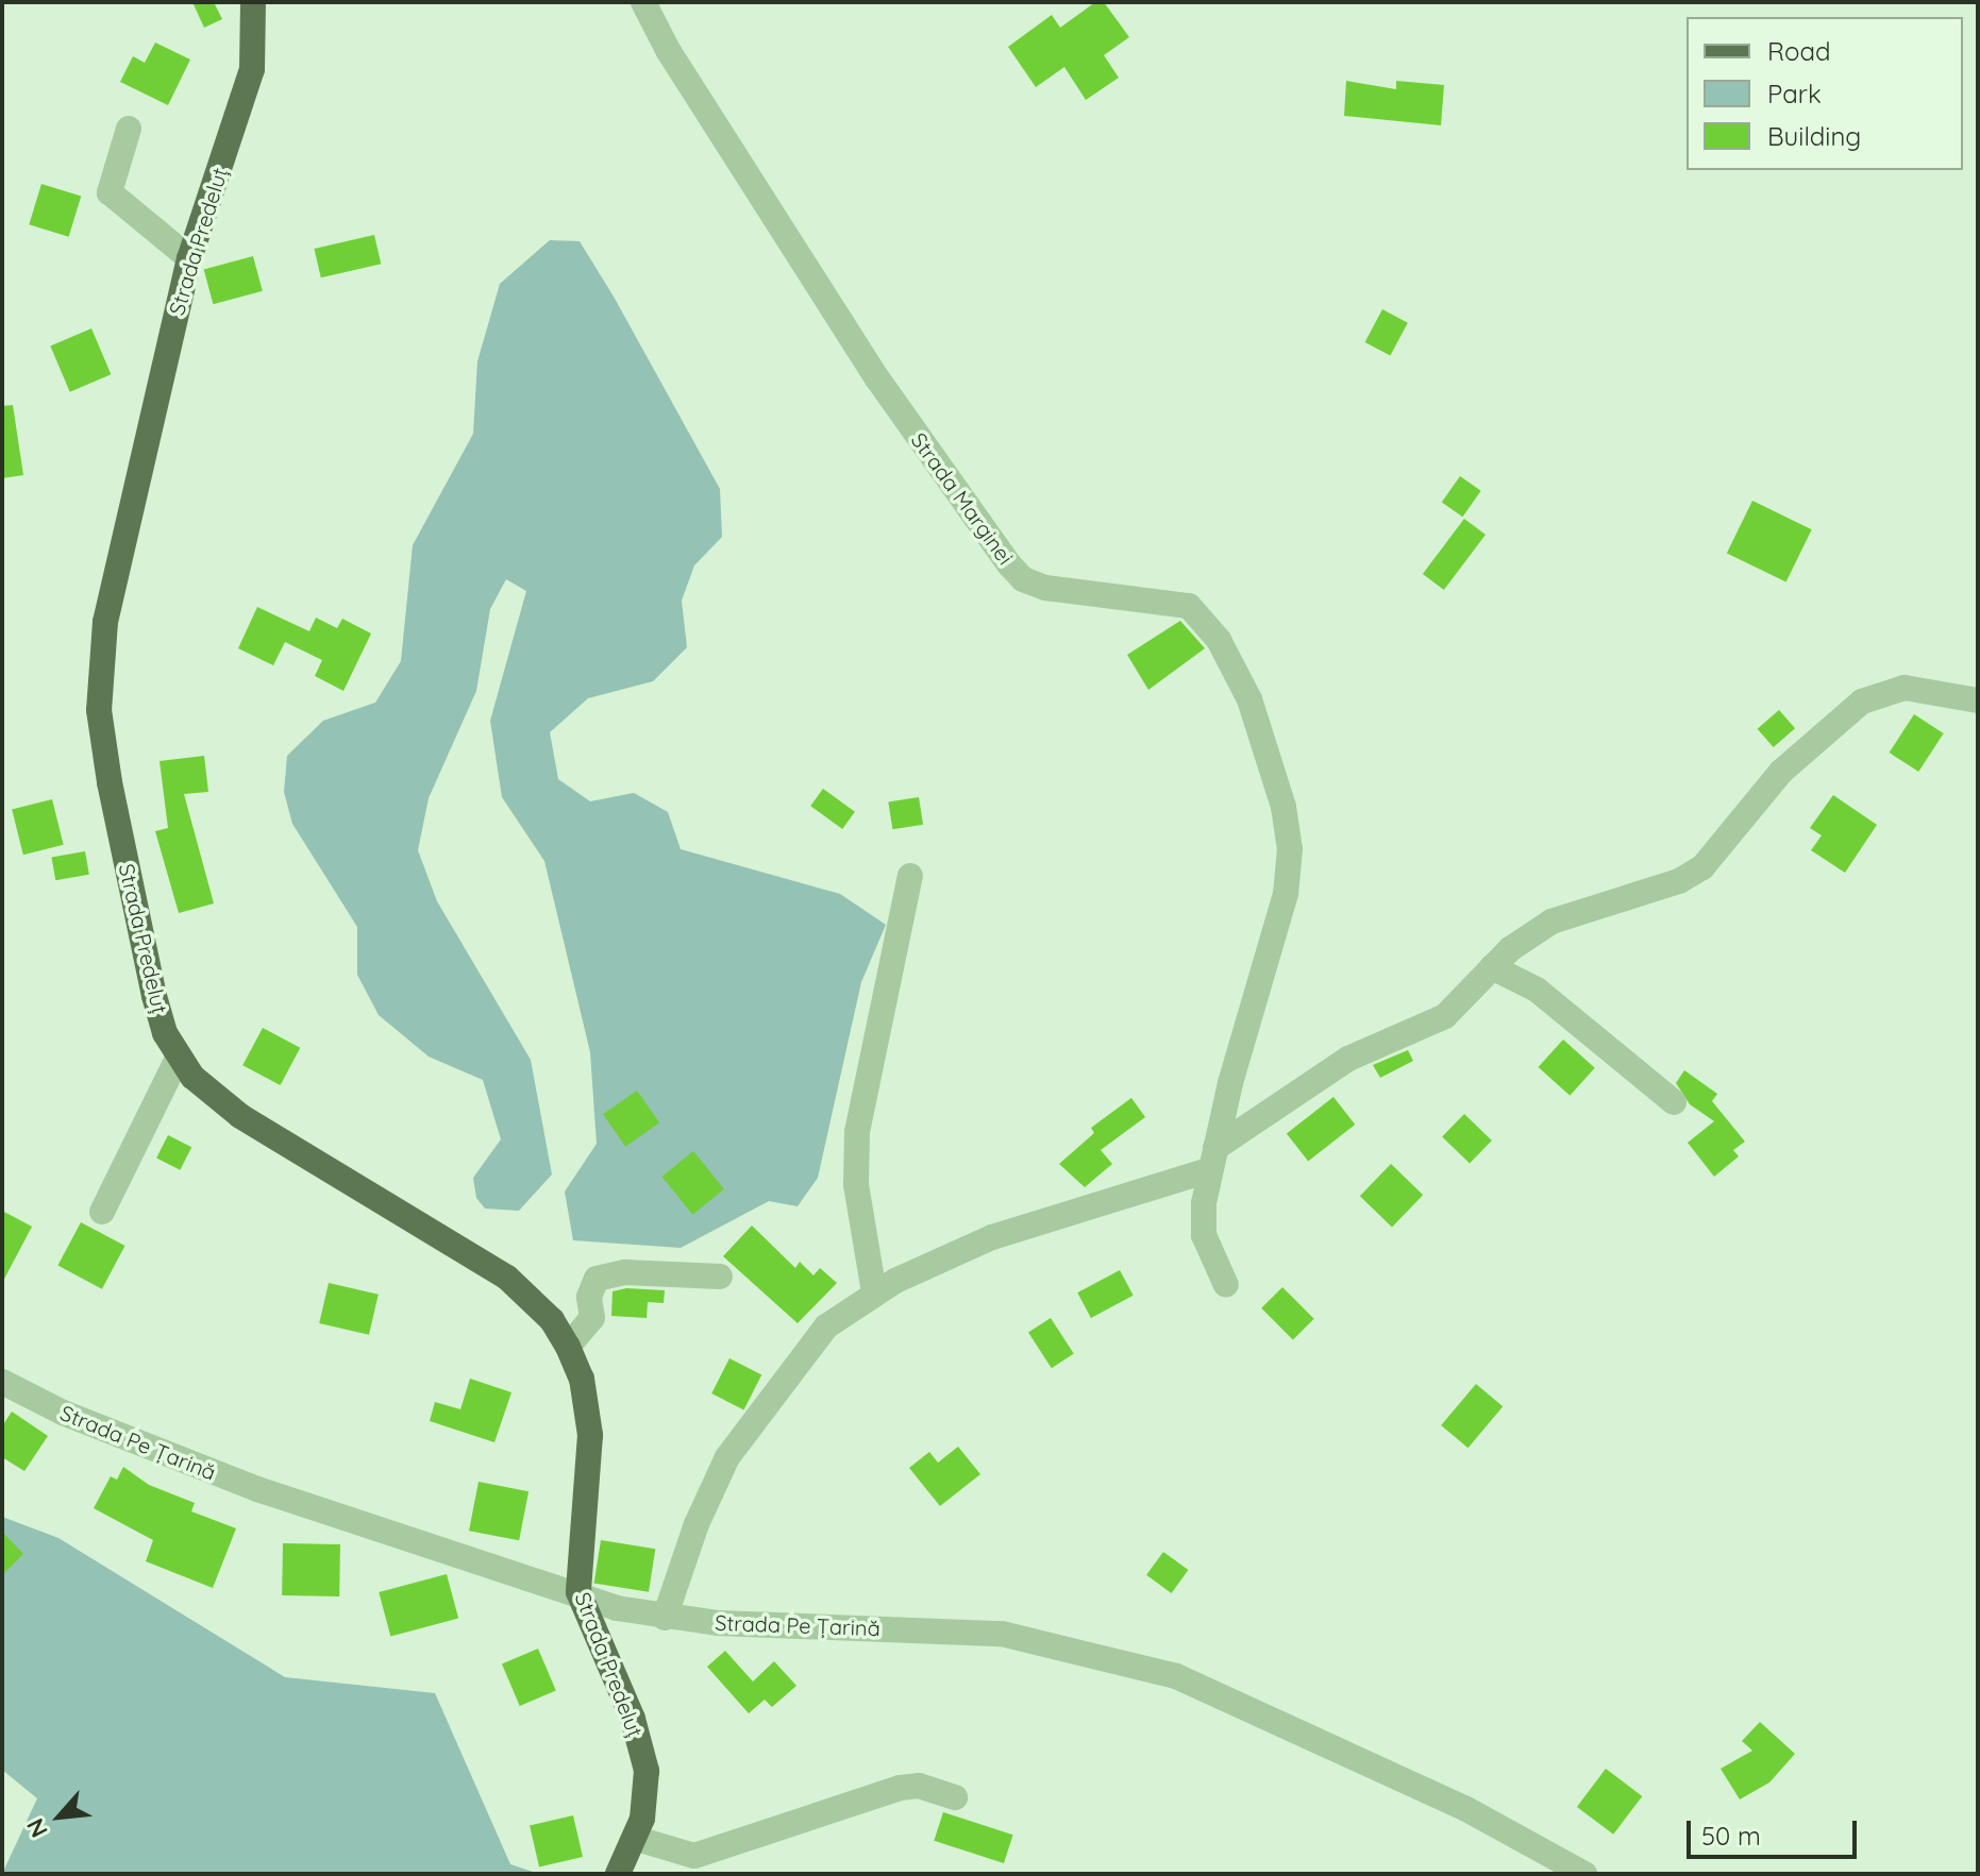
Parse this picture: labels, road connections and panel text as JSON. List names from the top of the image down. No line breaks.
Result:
{"streets":{"main road":["Strada Predeluț"],"street":["Strada Marginei","Strada Pe Țarină"]},"crossings":[["Strada Predeluț","Strada Pe Țarină"]],"legend":["Road","Park","Building"],"scale_bar":"50 m","north":"bottom left"}
